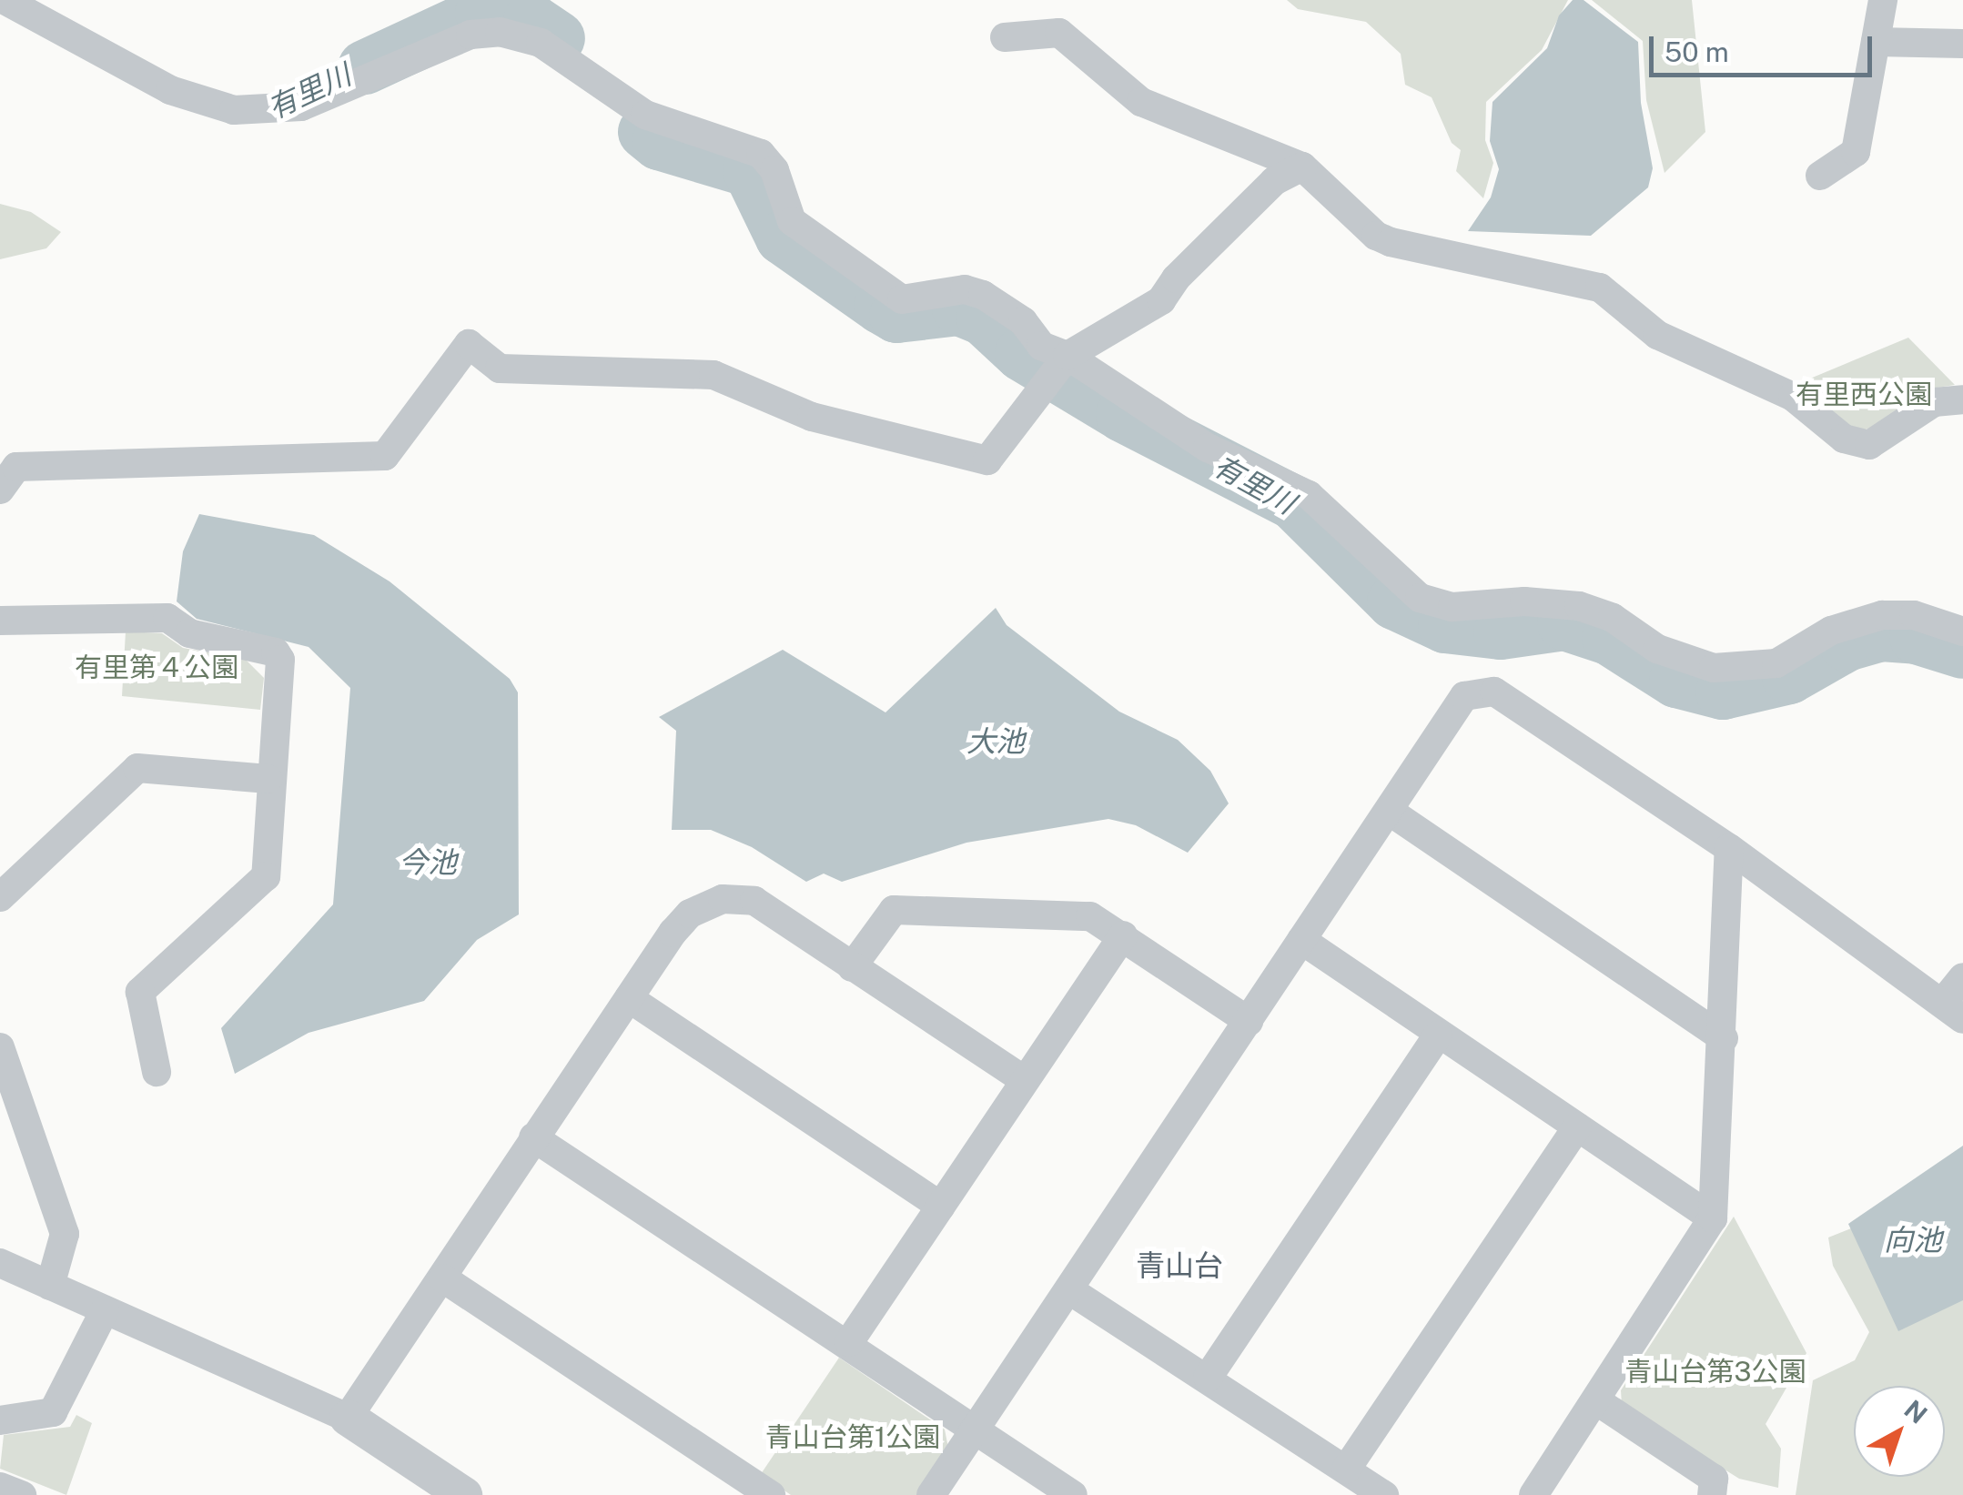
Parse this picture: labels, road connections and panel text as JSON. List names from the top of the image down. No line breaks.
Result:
{"districts":["青山台"],"water":["有里川","大池","今池","向池"],"parks":["有里西公園","有里第４公園","青山台第3公園","青山台第1公園"],"scale_bar":"50 m","north":"top right"}
